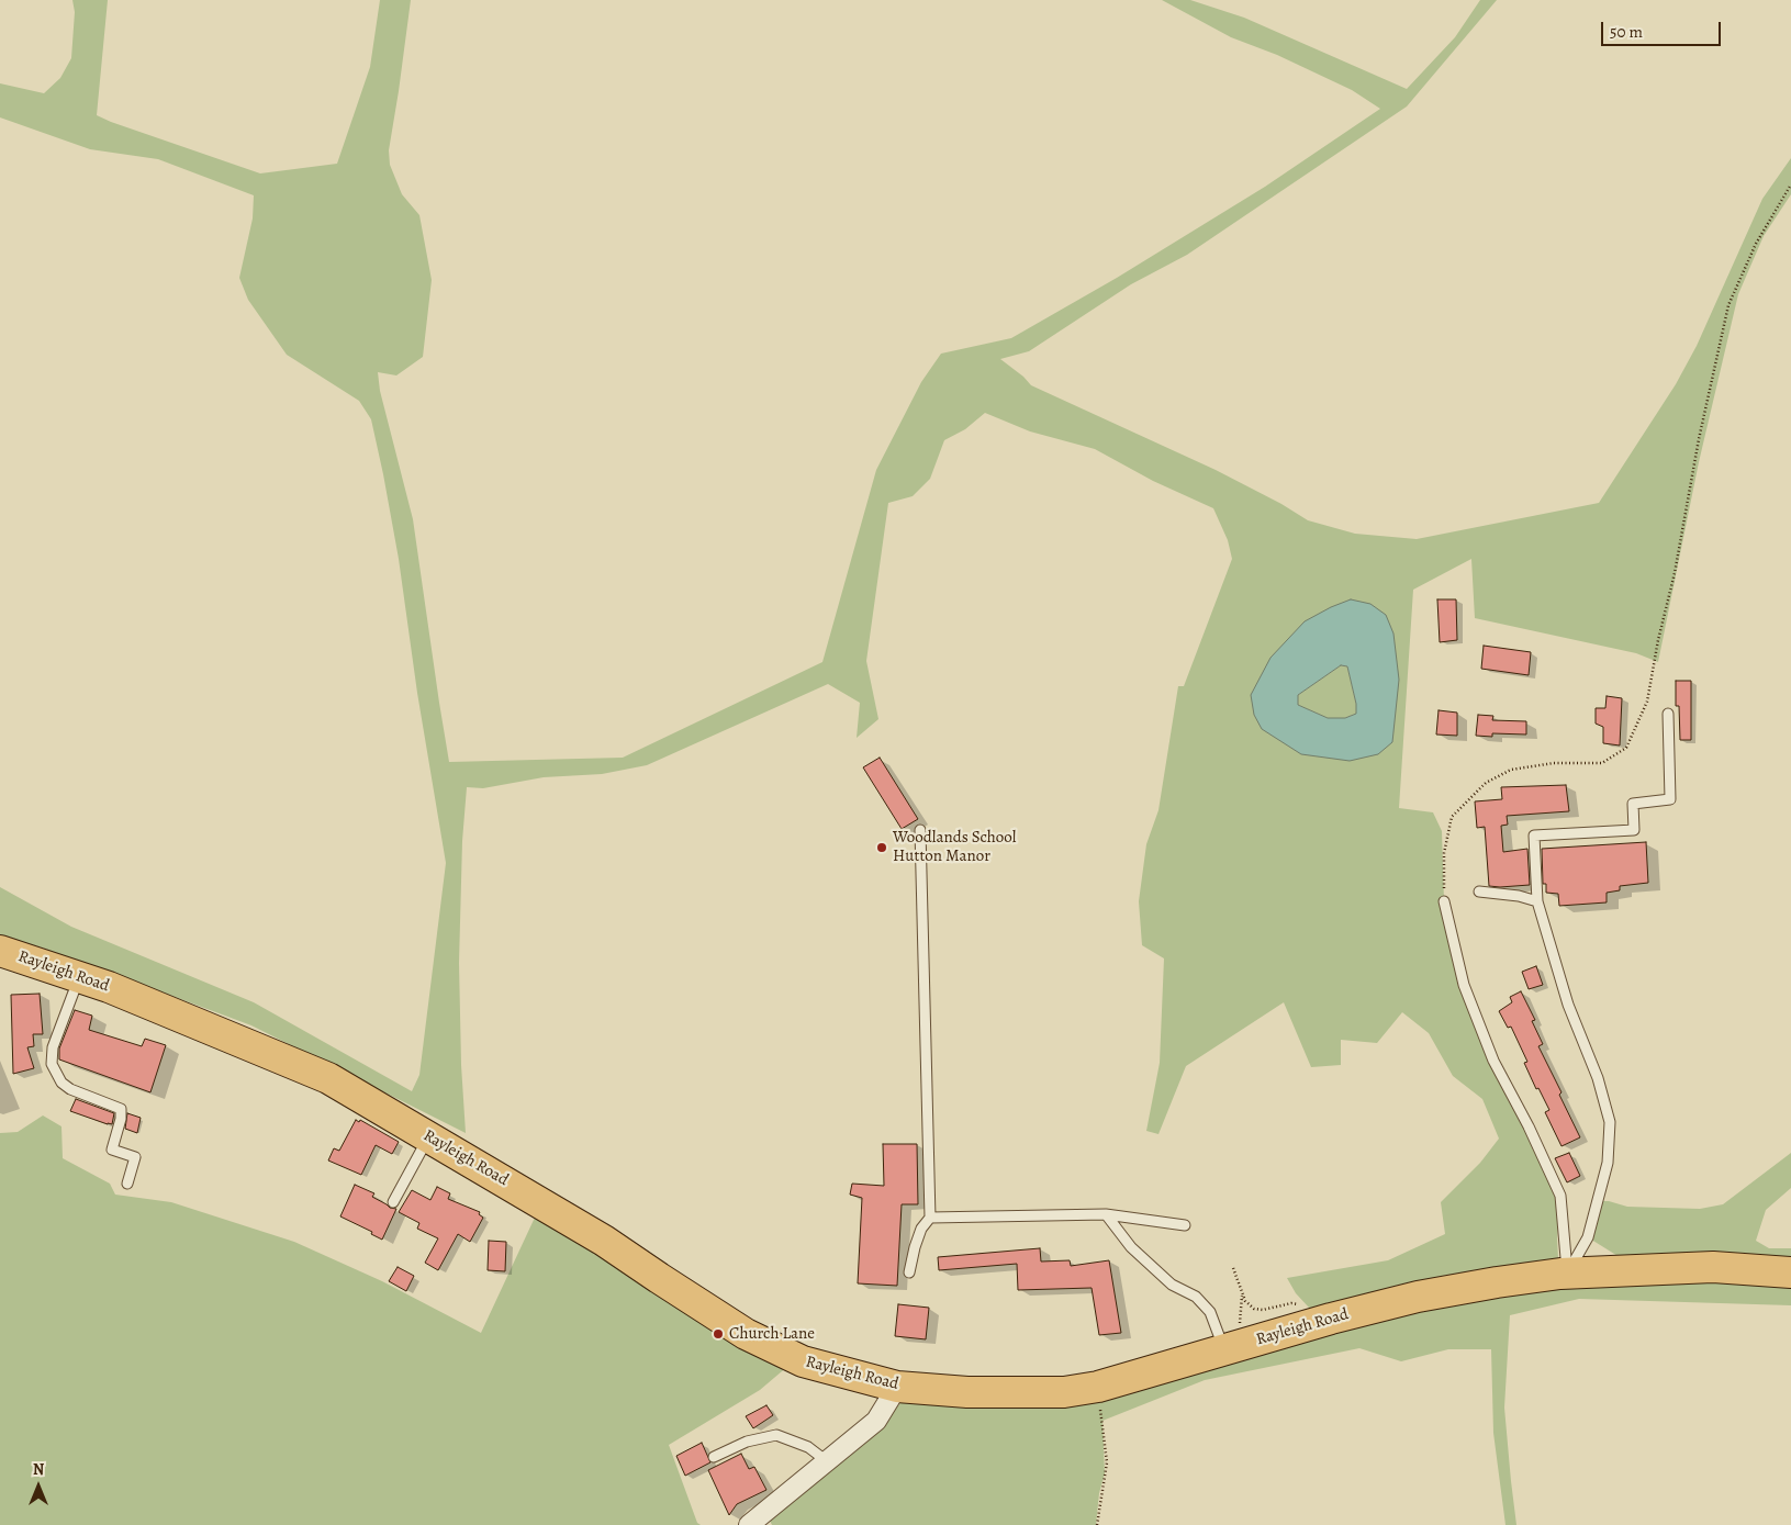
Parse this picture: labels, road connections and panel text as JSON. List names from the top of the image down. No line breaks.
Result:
{"streets":{"main road":["Rayleigh Road"]},"places":["Woodlands School Hutton Manor","Church Lane"],"scale_bar":"50 m","north":"top"}
